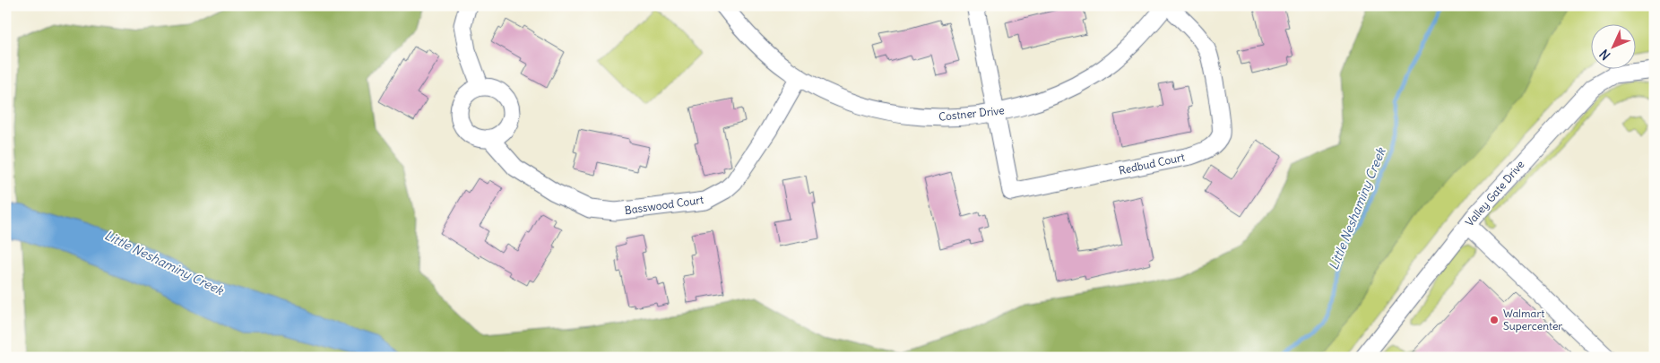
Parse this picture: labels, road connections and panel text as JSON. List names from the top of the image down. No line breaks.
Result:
{"streets":{"street":["Costner Drive","Redbud Court","Valley Gate Drive","Basswood Court"]},"crossings":[["Costner Drive","Redbud Court"],["Costner Drive","Basswood Court"]],"water":["Little Neshaminy Creek"],"places":["Walmart Supercenter"],"north":"bottom left"}
